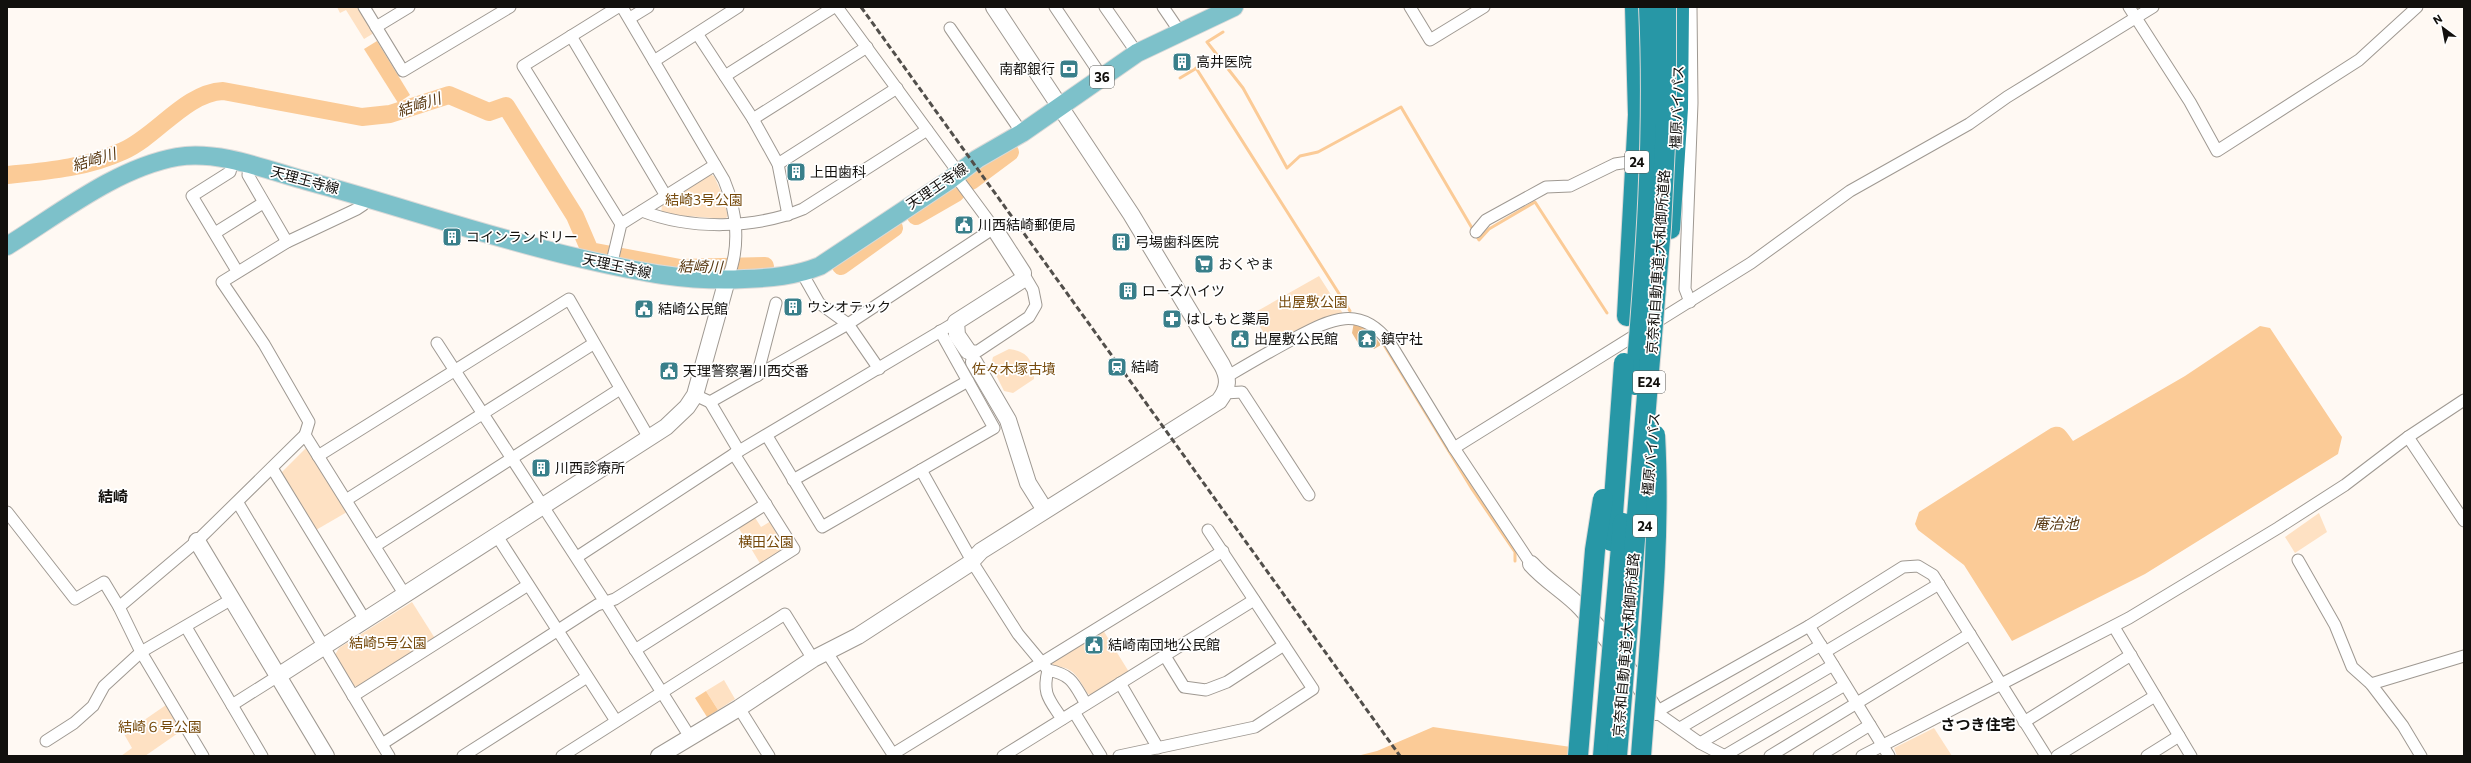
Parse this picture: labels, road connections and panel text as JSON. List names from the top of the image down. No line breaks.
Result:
{"streets":{"highway":["橿原バイパス","24","京奈和自動車道;大和御所道路","E24"],"main road":["36","天理王寺線"]},"districts":["結崎","さつき住宅"],"water":["結崎川","庵治池"],"parks":["結崎3号公園","出屋敷公園","佐々木塚古墳","横田公園","結崎5号公園","結崎６号公園"],"places":{"building":["高井医院","上田歯科","コインランドリー","弓場歯科医院","ローズハイツ","ウシオテック","川西診療所"],"bank":["南都銀行"],"public building":["川西結崎郵便局","結崎公民館","出屋敷公民館","天理警察署川西交番","結崎南団地公民館"],"supermarket":["おくやま"],"pharmacy":["はしもと薬局"],"temple":["鎮守社"],"station":["結崎"]},"north":"top left"}
